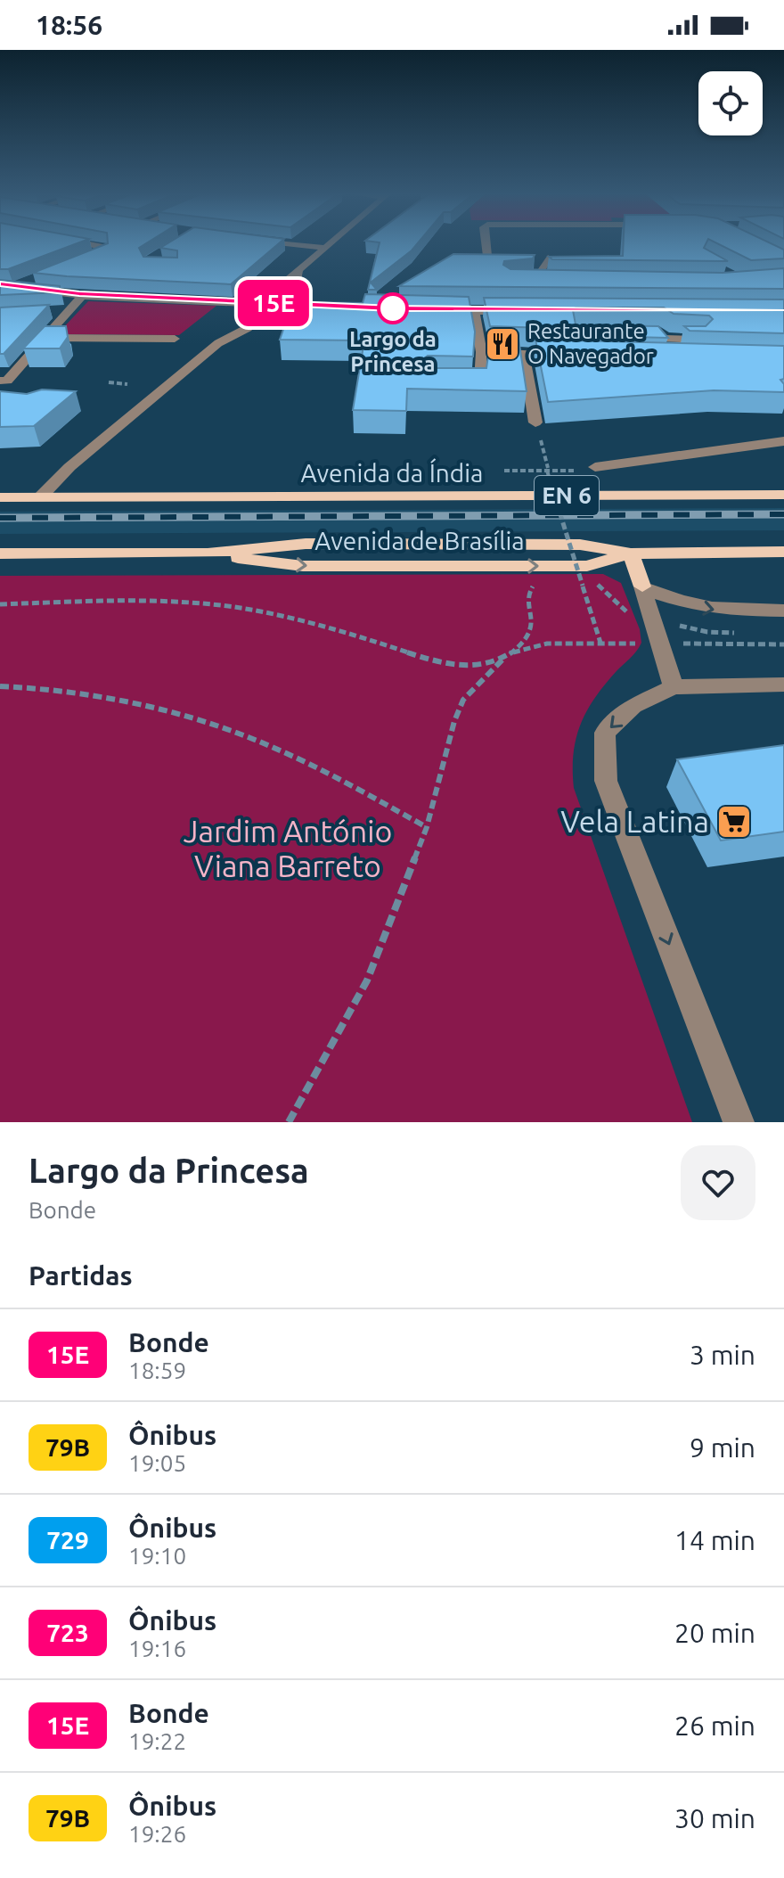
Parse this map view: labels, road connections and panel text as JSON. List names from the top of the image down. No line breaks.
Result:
{"streets":{"main road":["Avenida da Índia","EN 6","Avenida de Brasília"]},"parks":["Jardim António Viana Barreto"],"places":{"other":["Largo da Princesa"],"restaurant":["Restaurante O Navegador"],"supermarket":["Vela Latina"]},"lines":["tram line 15E"],"page":{"status":"18:56","on_map":"15E","heading":[["Largo da Princesa","Bonde"],"Partidas"],"list":[{"mark":"15E","name":"Bonde","note":"18:59","value":"3 min"},{"mark":"79B","name":"Ônibus","note":"19:05","value":"9 min"},{"mark":"729","name":"Ônibus","note":"19:10","value":"14 min"},{"mark":"723","name":"Ônibus","note":"19:16","value":"20 min"},{"mark":"15E","name":"Bonde","note":"19:22","value":"26 min"},{"mark":"79B","name":"Ônibus","note":"19:26","value":"30 min"}]}}
